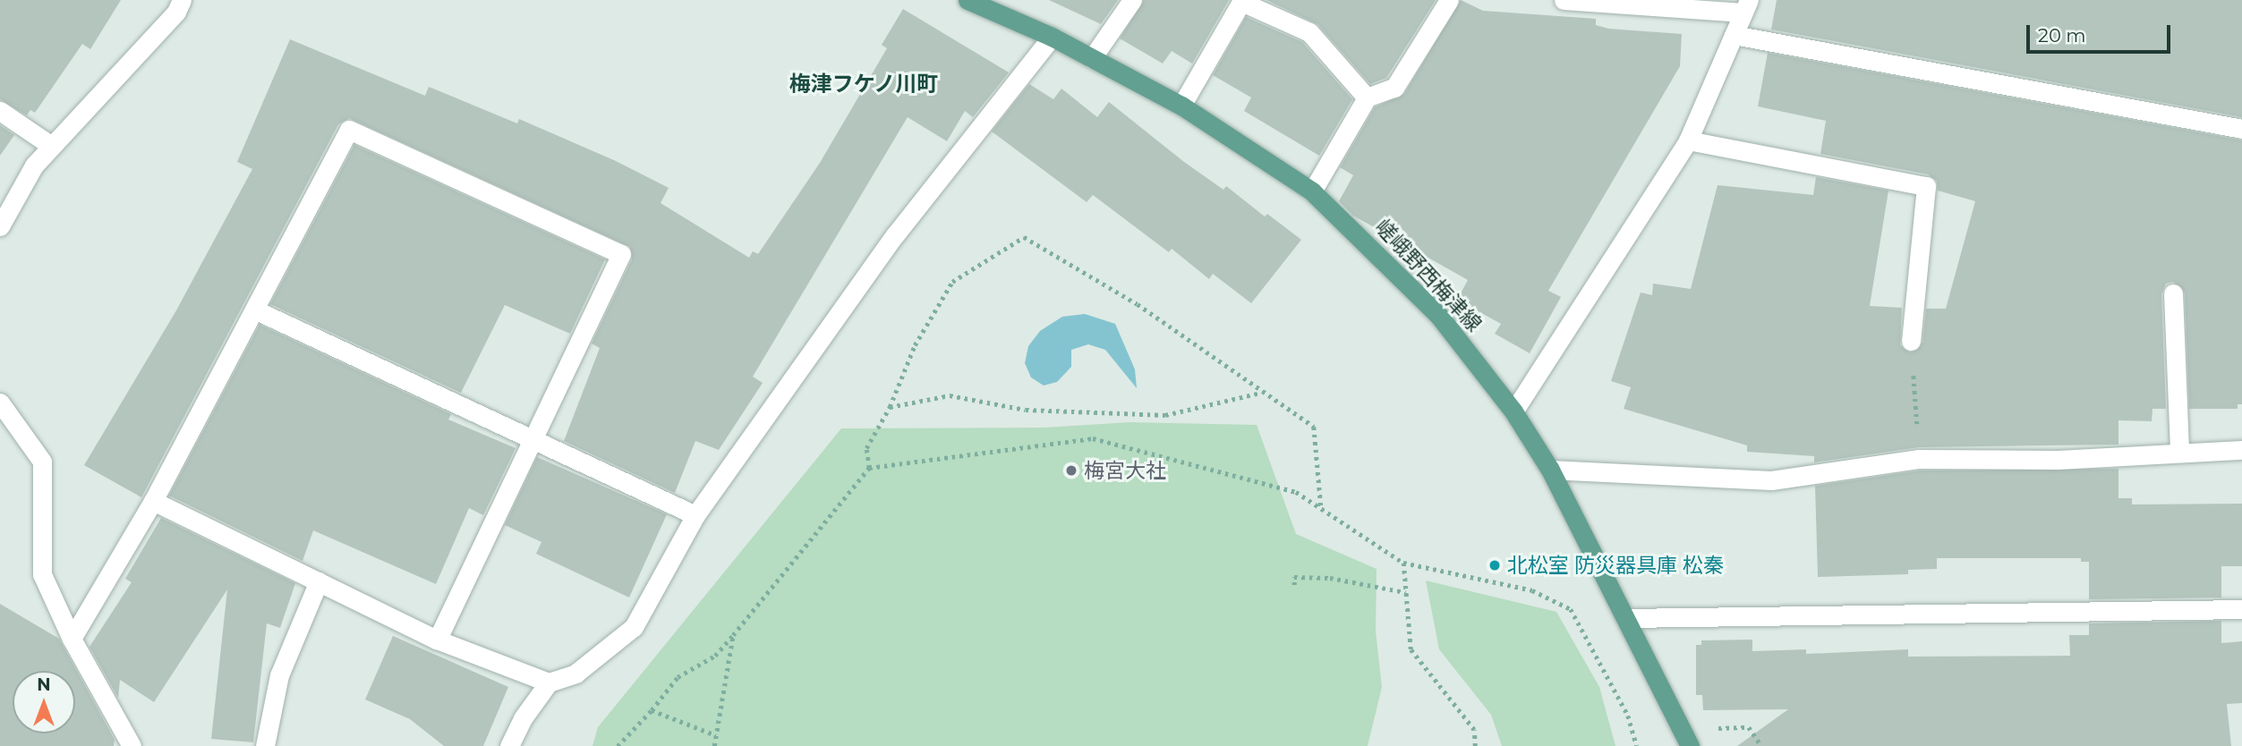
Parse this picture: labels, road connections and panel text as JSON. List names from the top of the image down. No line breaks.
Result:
{"streets":{"main road":["嵯峨野西梅津線"]},"districts":["梅津フケノ川町"],"places":["梅宮大社","北松室 防災器具庫 松秦"],"scale_bar":"20 m","north":"top"}
